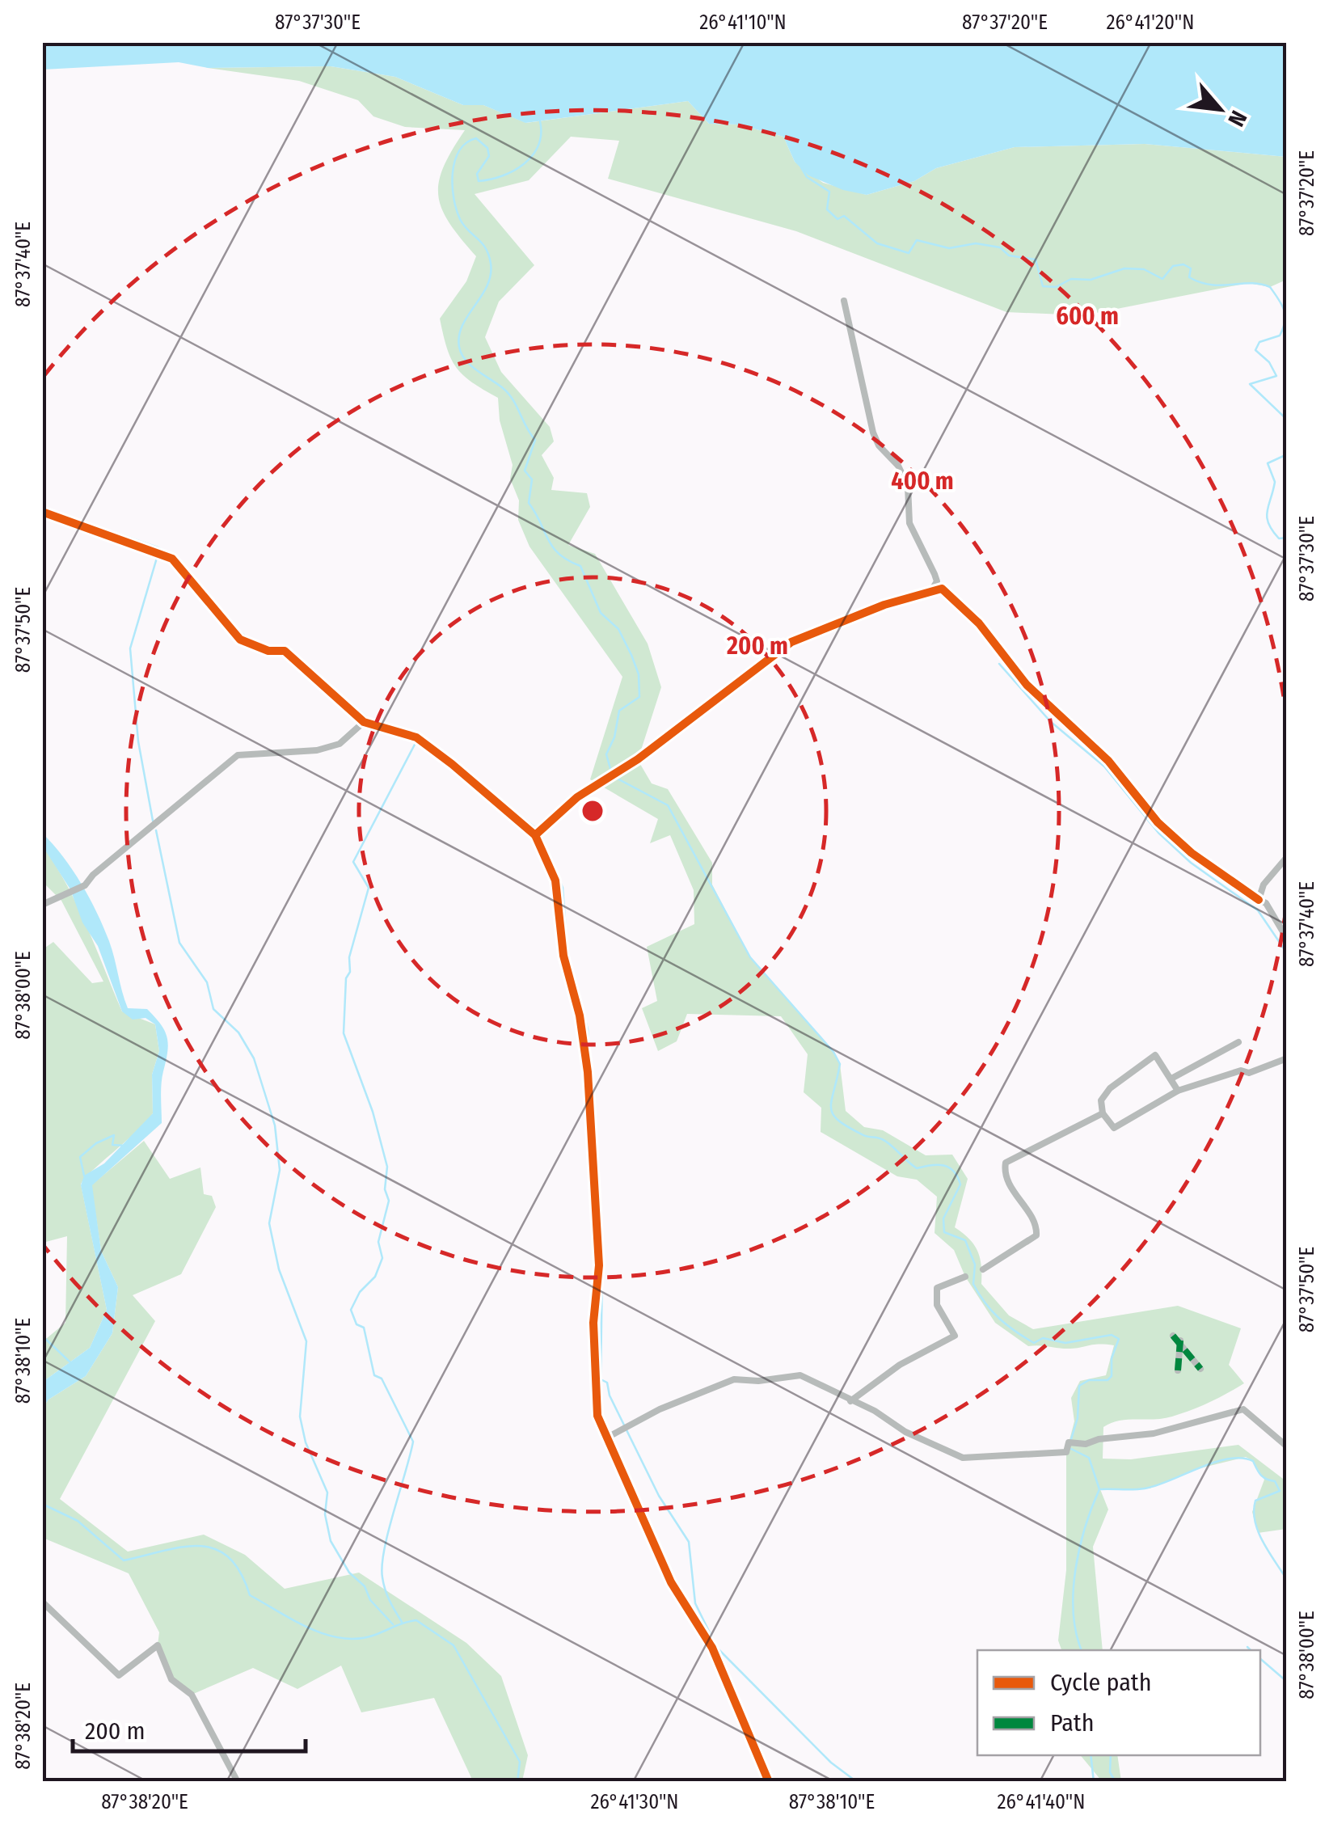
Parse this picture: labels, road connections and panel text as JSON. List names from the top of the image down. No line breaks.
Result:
{"legend":["Cycle path","Path"],"scale_bar":"200 m","north":"bottom right","coordinates":["87°37'30\"E","26°41'10\"N","87°37'20\"E","26°41'20\"N","87°37'40\"E","87°37'50\"E","87°38'00\"E","87°38'10\"E","87°38'20\"E","26°41'30\"N","26°41'40\"N"],"rings":["600 m","400 m","200 m"]}
